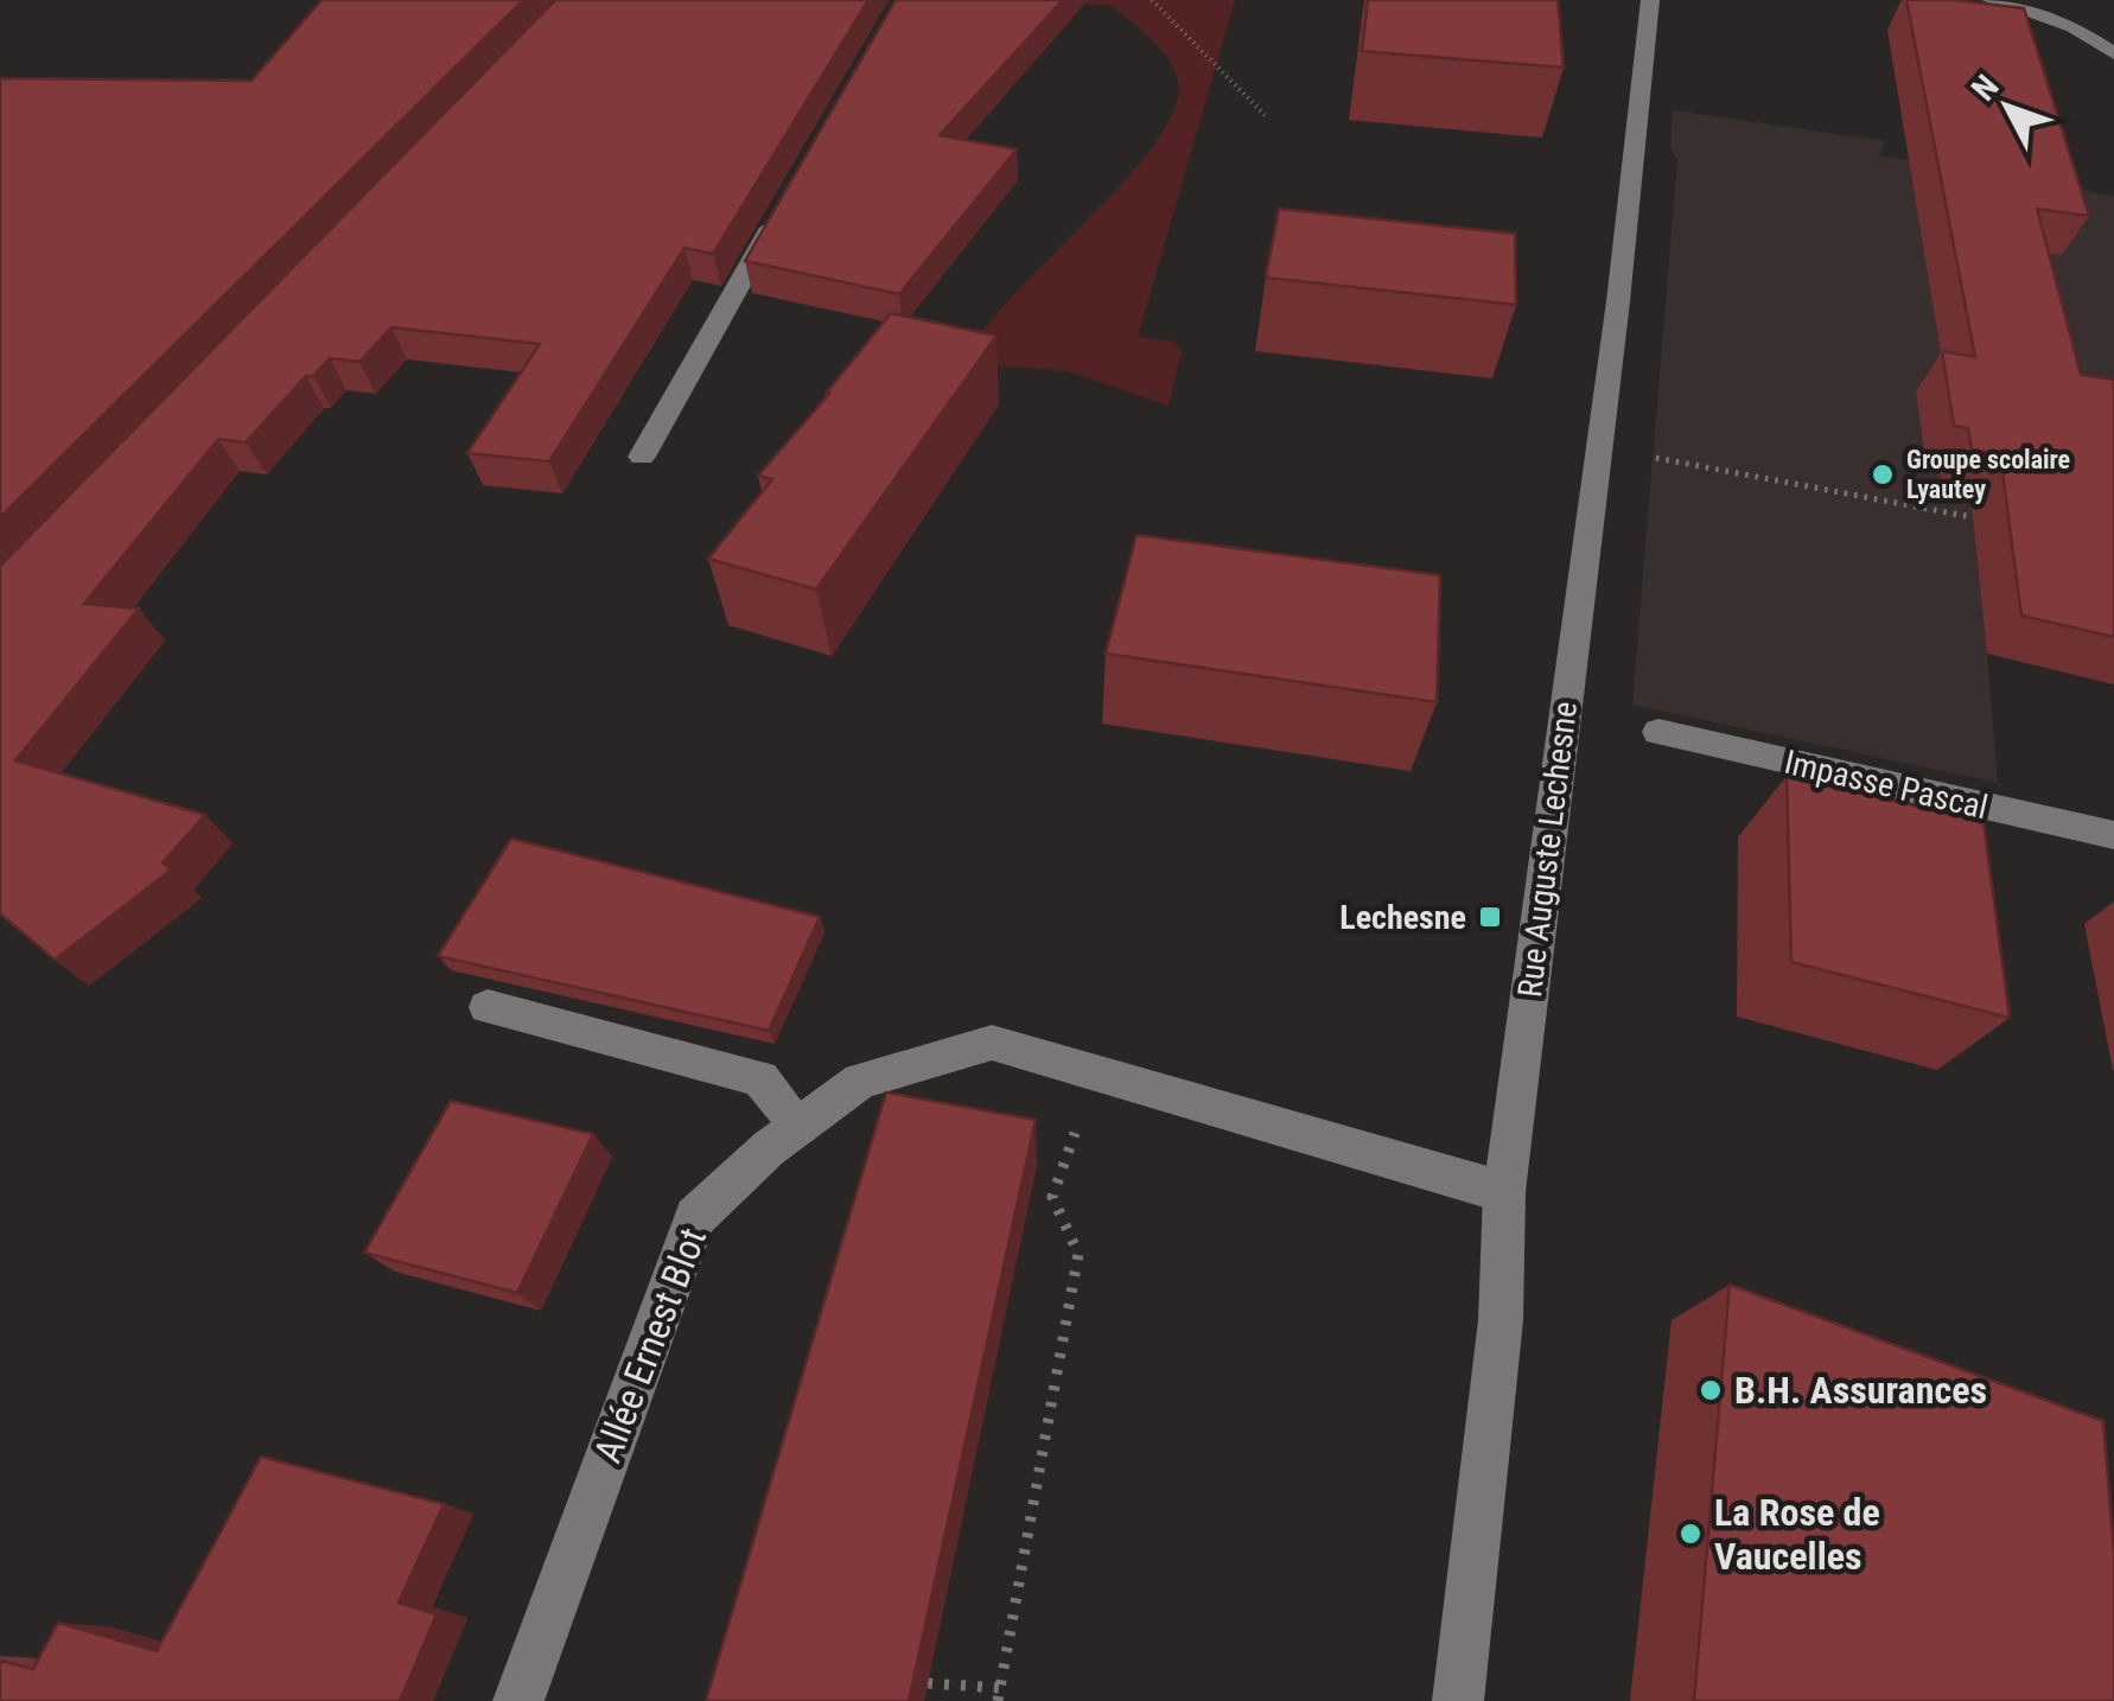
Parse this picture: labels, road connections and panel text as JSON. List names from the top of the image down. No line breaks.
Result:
{"streets":{"street":["Impasse Pascal","Rue Auguste Lechesne","Allée Ernest Blot"]},"crossings":[["Rue Auguste Lechesne","Allée Ernest Blot"]],"places":{"other":["Groupe scolaire Lyautey","B.H. Assurances","La Rose de Vaucelles"],"transit":["Lechesne"]},"north":"top left"}
